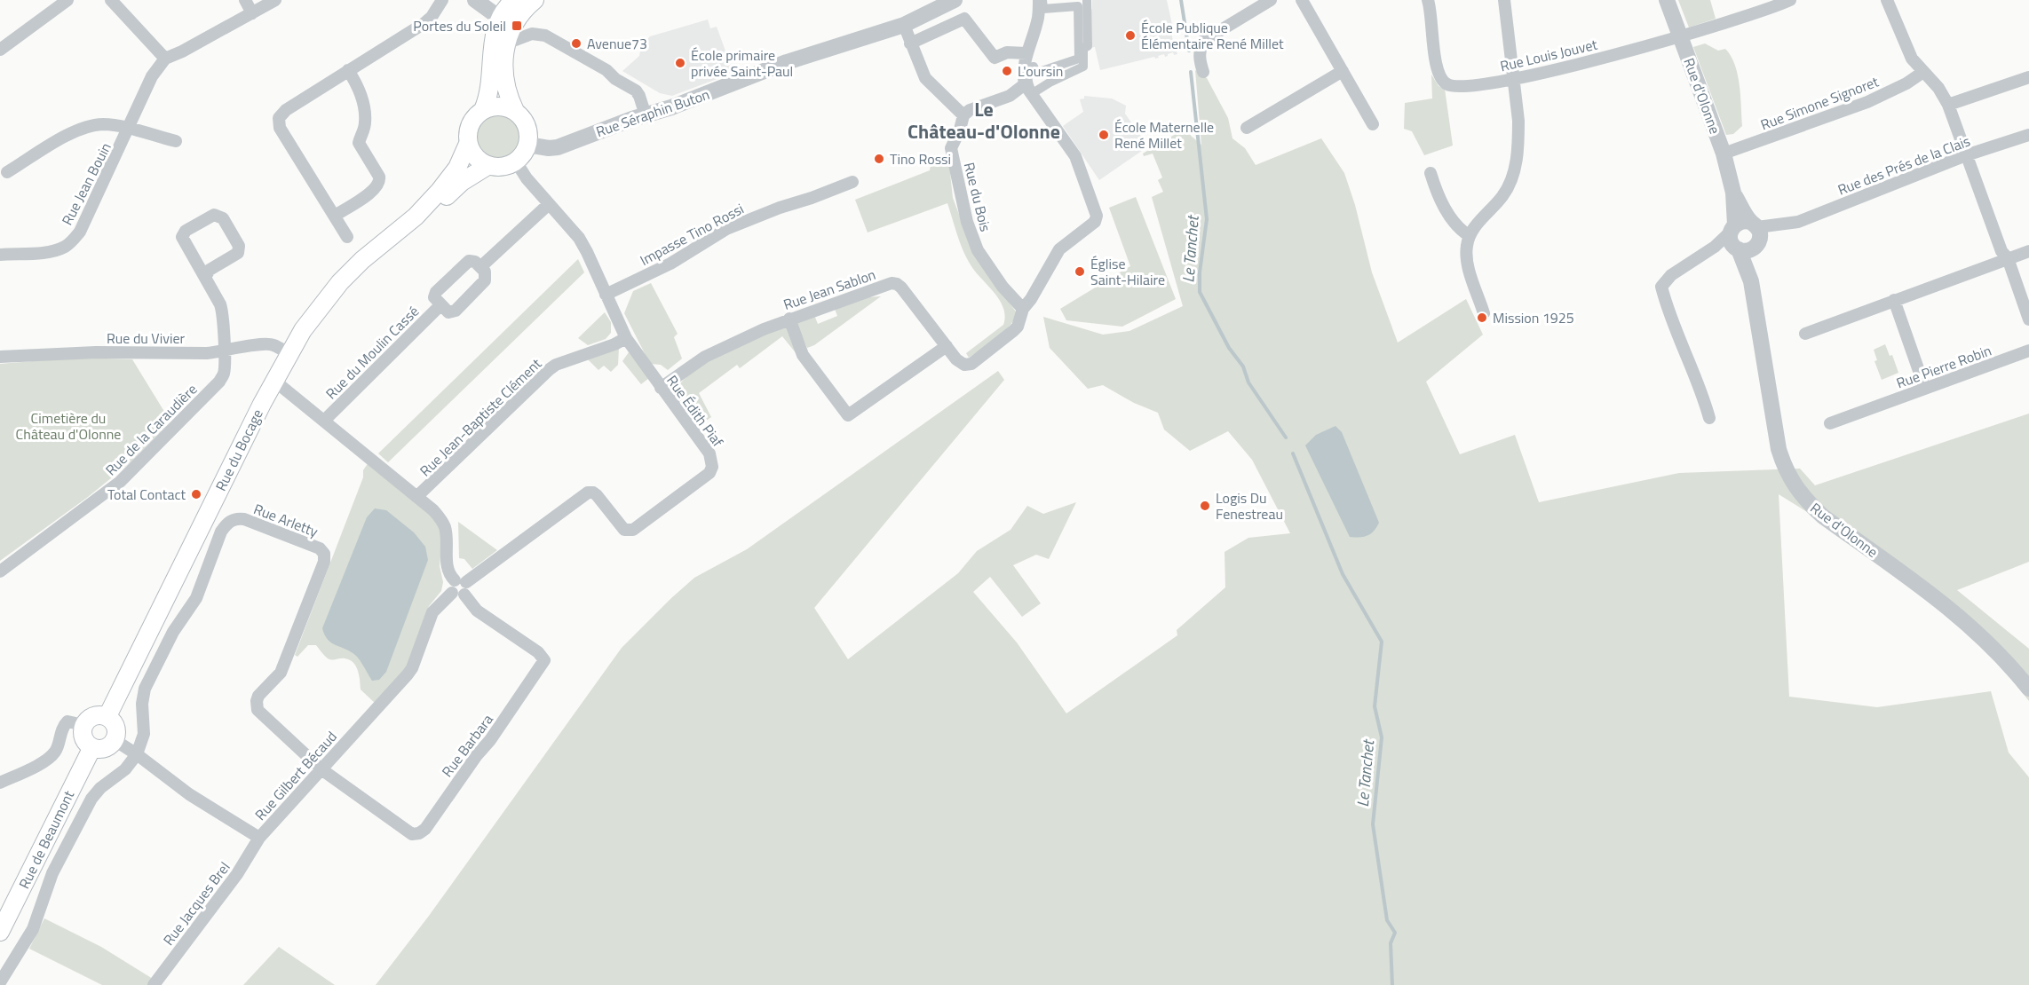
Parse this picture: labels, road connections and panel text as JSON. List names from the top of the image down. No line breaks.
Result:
{"streets":{"main road":["Rue du Bocage","Rue de Beaumont"],"street":["Rue Louis Jouvet","Rue d'Olonne","Rue Simone Signoret","Rue Séraphin Buton","Rue des Prés de la Clais","Rue Jean Bouin","Rue du Bois","Impasse Tino Rossi","Rue Jean Sablon","Rue du Vivier","Rue du Moulin Cassé","Rue Pierre Robin","Rue Édith Piaf","Rue Jean-Baptiste Clément","Rue de la Caraudière","Rue Arletty","Rue Barbara","Rue Gilbert Bécaud","Rue Jacques Brel"]},"crossings":[["Rue Louis Jouvet","Rue d'Olonne"],["Rue d'Olonne","Rue Simone Signoret"],["Rue d'Olonne","Rue des Prés de la Clais"],["Rue Séraphin Buton","Rue Édith Piaf"],["Rue Séraphin Buton","Rue du Bocage"],["Rue du Bois","Rue Jean Sablon"],["Impasse Tino Rossi","Rue Édith Piaf"],["Rue Jean Sablon","Rue Édith Piaf"],["Rue du Vivier","Rue de la Caraudière"],["Rue du Vivier","Rue du Bocage"],["Rue Édith Piaf","Rue Jean-Baptiste Clément"],["Rue Édith Piaf","Rue du Bocage"],["Rue Édith Piaf","Rue Barbara"],["Rue Édith Piaf","Rue Gilbert Bécaud"],["Rue du Bocage","Rue Gilbert Bécaud"],["Rue du Bocage","Rue de Beaumont"],["Rue Arletty","Rue Barbara"],["Rue Arletty","Rue Gilbert Bécaud"],["Rue Barbara","Rue Gilbert Bécaud"],["Rue Gilbert Bécaud","Rue de Beaumont"],["Rue Gilbert Bécaud","Rue Jacques Brel"]],"districts":["Le Château-d'Olonne"],"water":["Le Tanchet"],"parks":["Cimetière du Château d'Olonne"],"places":{"transit":["Portes du Soleil"],"other":["École Publique Élémentaire René Millet","Avenue73","École primaire privée Saint-Paul","L'oursin","École Maternelle René Millet","Tino Rossi","Église Saint-Hilaire","Mission 1925","Total Contact","Logis Du Fenestreau"]}}
